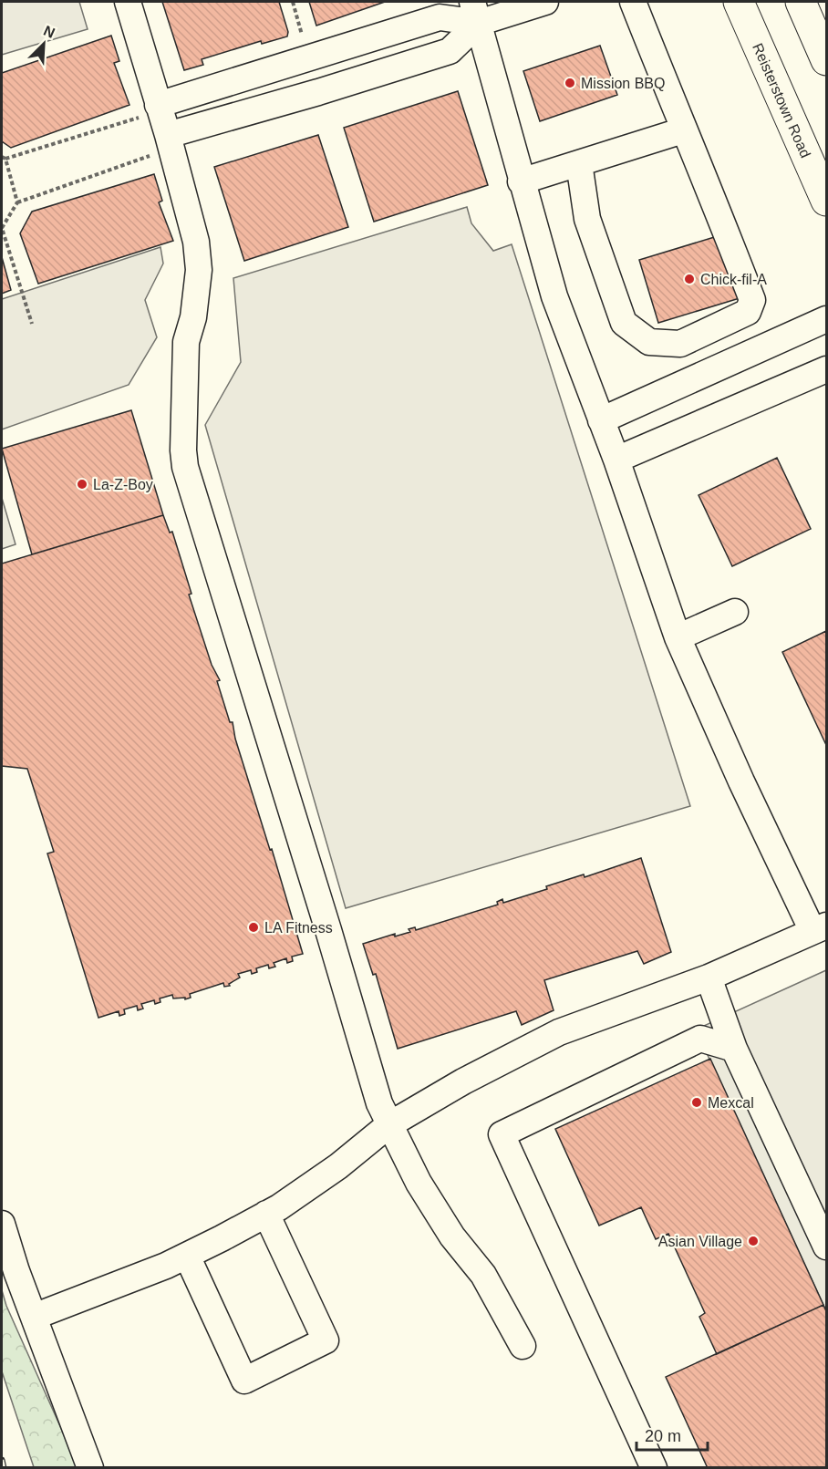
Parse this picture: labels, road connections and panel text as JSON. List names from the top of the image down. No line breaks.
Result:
{"streets":{"main road":["Reisterstown Road"]},"places":["Mission BBQ","Chick-fil-A","La-Z-Boy","LA Fitness","Mexcal","Asian Village"],"scale_bar":"20 m","north":"top right"}
